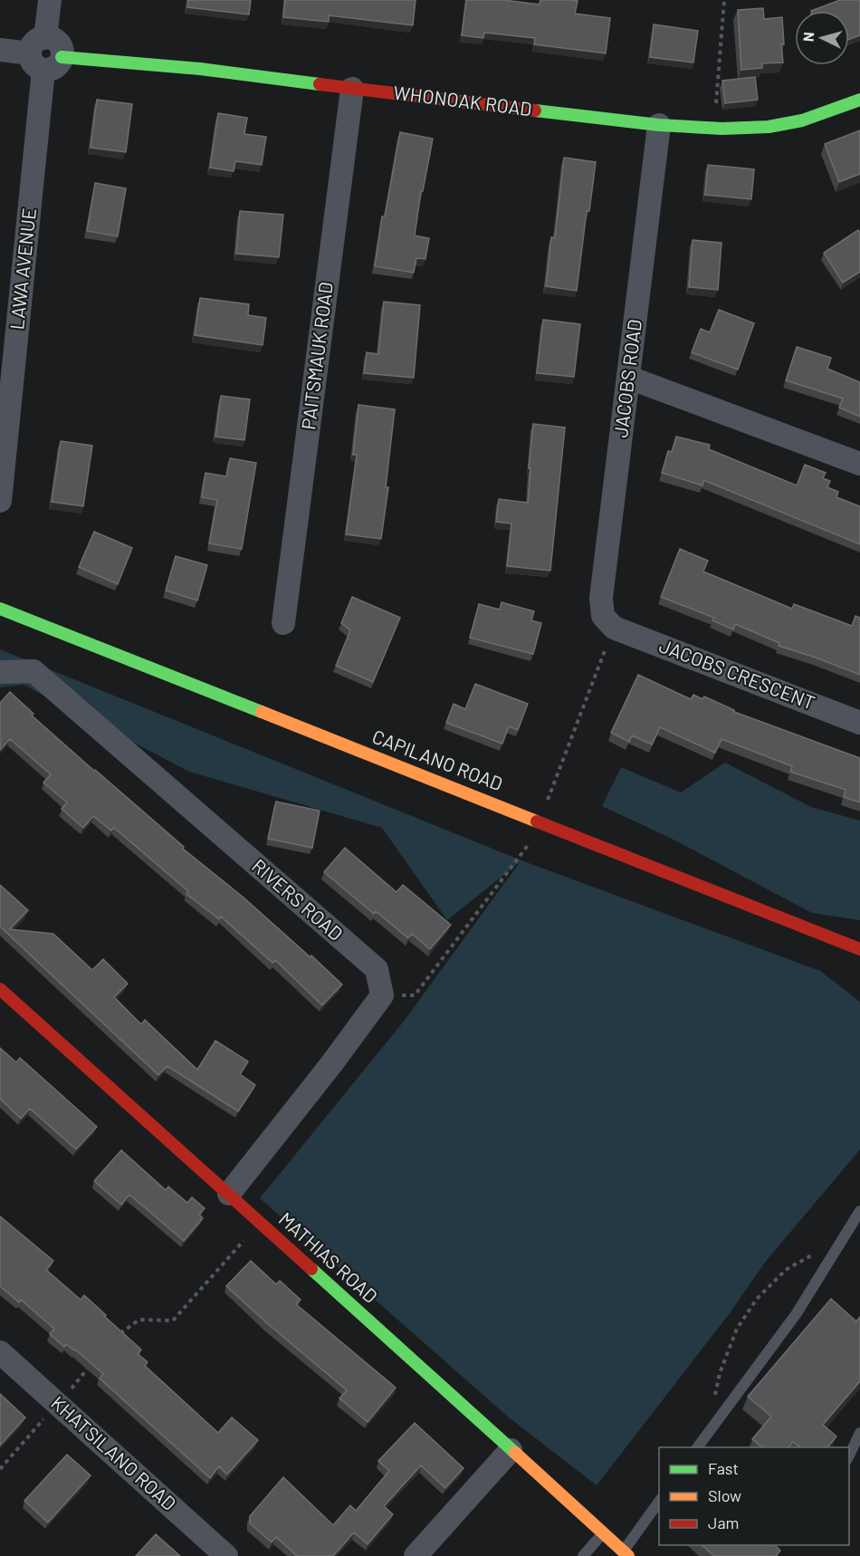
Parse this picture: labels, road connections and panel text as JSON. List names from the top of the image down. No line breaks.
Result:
{"streets":{"street":["WHONOAK ROAD","LAWA AVENUE","PAITSMAUK ROAD","JACOBS ROAD","JACOBS CRESCENT","CAPILANO ROAD","RIVERS ROAD","MATHIAS ROAD","KHATSILANO ROAD"]},"crossings":[["WHONOAK ROAD","LAWA AVENUE"],["WHONOAK ROAD","PAITSMAUK ROAD"],["WHONOAK ROAD","JACOBS ROAD"],["JACOBS ROAD","JACOBS CRESCENT"]],"legend":["Fast","Slow","Jam"],"north":"left"}
